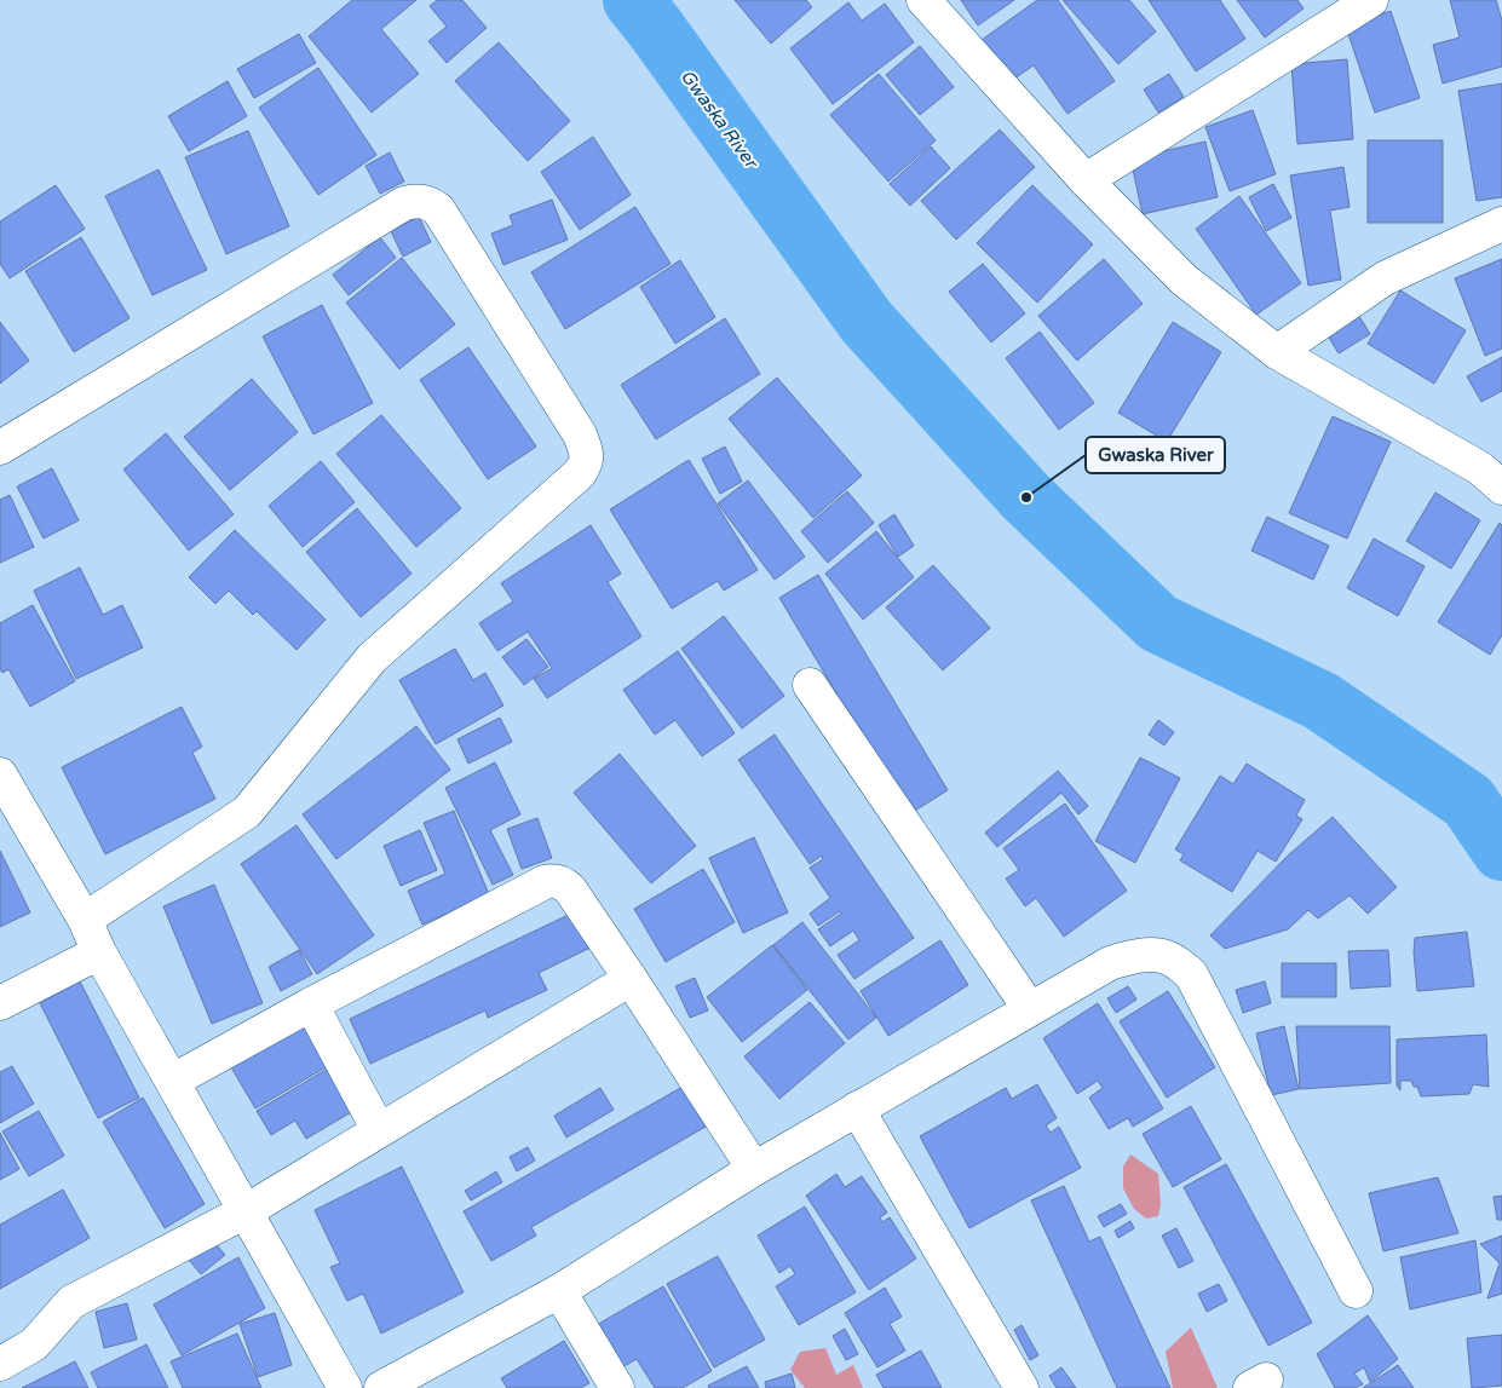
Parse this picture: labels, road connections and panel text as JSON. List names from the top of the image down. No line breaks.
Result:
{"water":["Gwaska River"],"places":["Gwaska River"]}
